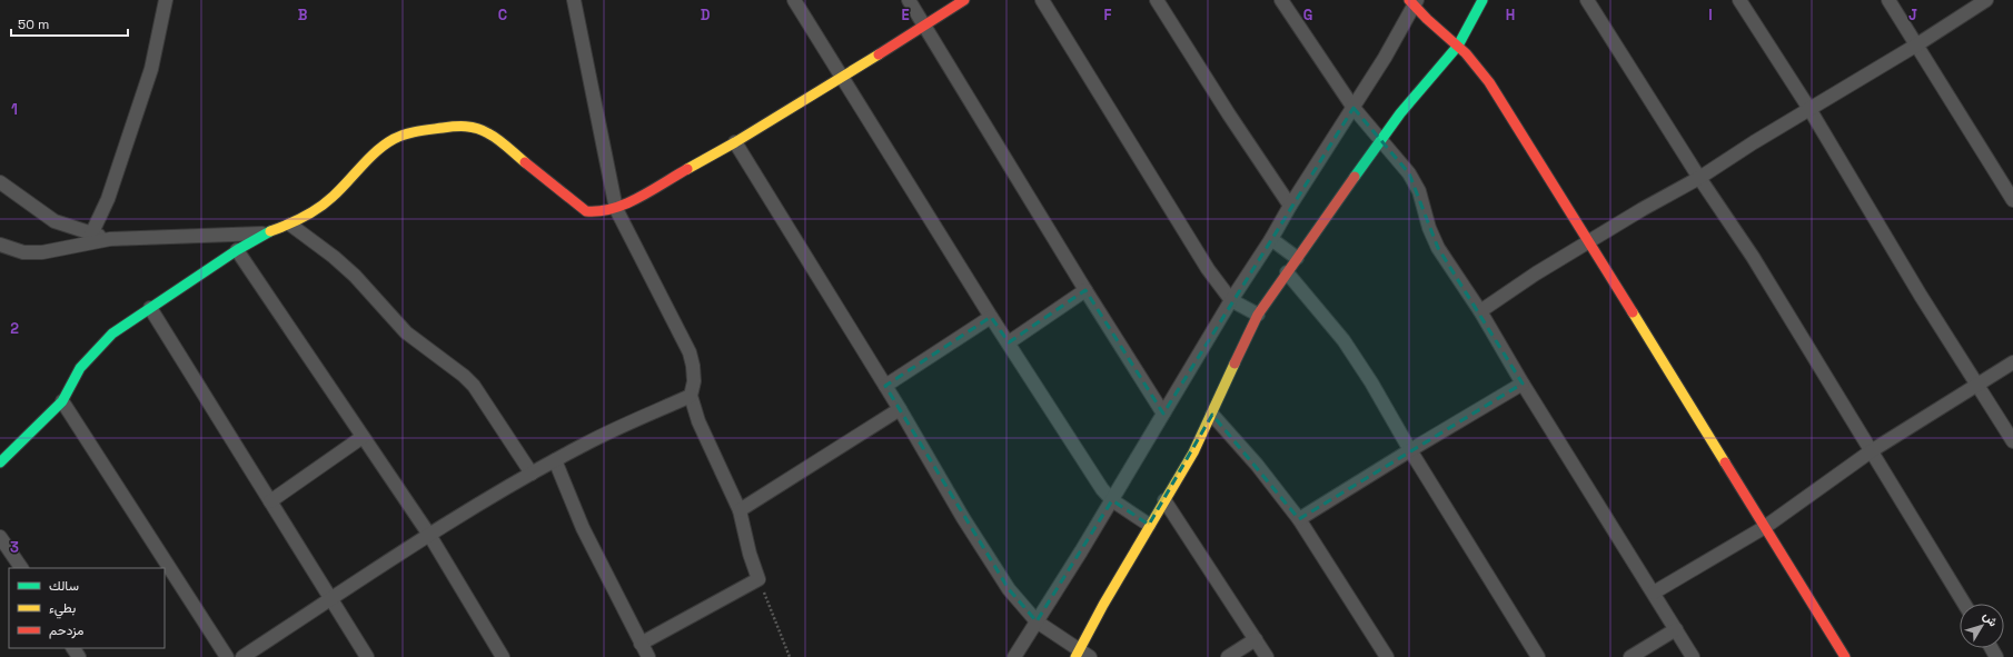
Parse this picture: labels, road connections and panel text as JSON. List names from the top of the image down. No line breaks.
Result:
{"legend":["سالك","بطيء","مزدحم"],"scale_bar":"50 m","north":"top right","grid":{"columns":["B","C","D","E","F","G","H","I","J"],"rows":["1","2","3"]}}
